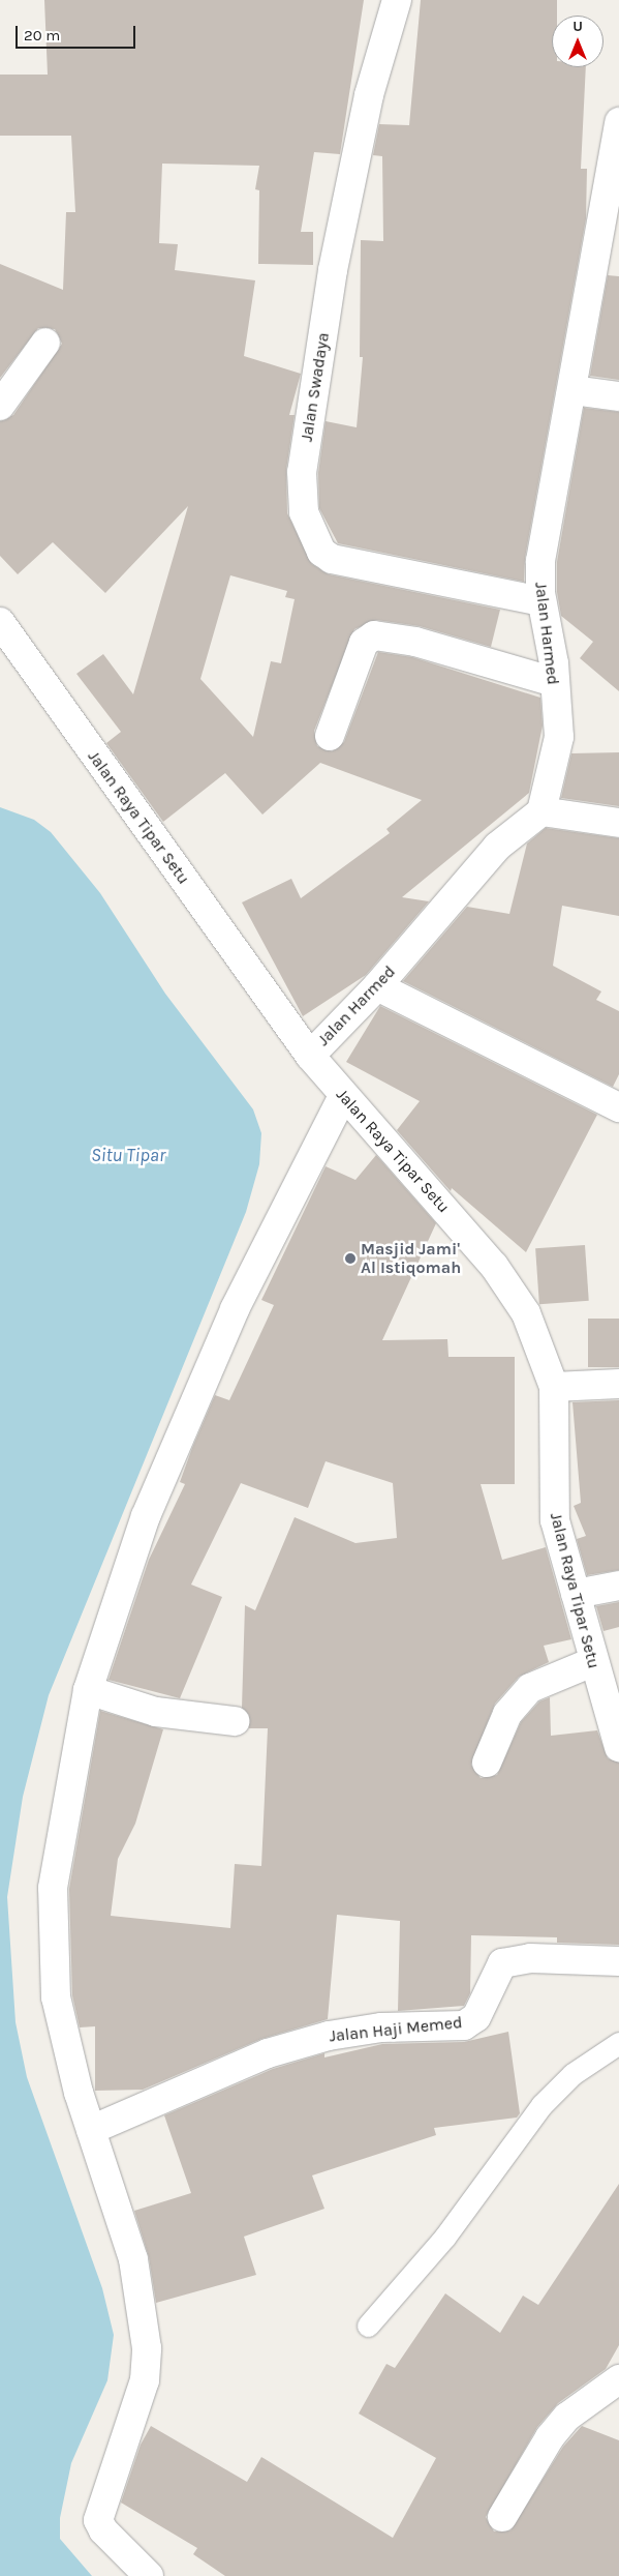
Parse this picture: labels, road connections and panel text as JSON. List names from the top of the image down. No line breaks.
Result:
{"streets":{"street":["Jalan Swadaya","Jalan Harmed","Jalan Raya Tipar Setu","Jalan Haji Memed"]},"crossings":[["Jalan Swadaya","Jalan Harmed"],["Jalan Harmed","Jalan Raya Tipar Setu"]],"water":["Situ Tipar"],"places":["Masjid Jami' Al Istiqomah"],"scale_bar":"20 m","north":"top"}
